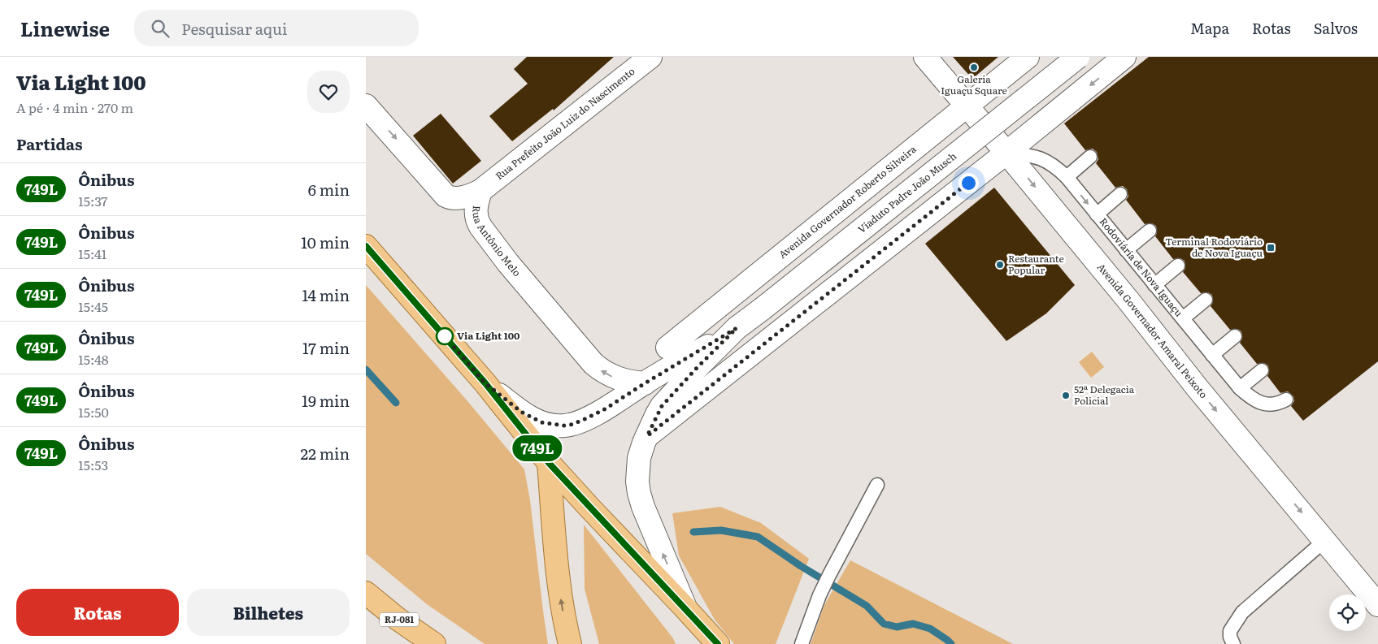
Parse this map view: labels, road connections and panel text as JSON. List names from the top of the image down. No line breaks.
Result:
{"streets":{"main road":["RJ-081"],"street":["Rua Prefeito João Luiz do Nascimento","Viaduto Padre João Musch","Avenida Governador Roberto Silveira","Rua Antônio Melo","Avenida Governador Amaral Peixoto"],"lane":["Rodoviária de Nova Iguaçu"]},"crossings":[["Rua Prefeito João Luiz do Nascimento","Rua Antônio Melo"],["Viaduto Padre João Musch","Rua Antônio Melo"],["Avenida Governador Roberto Silveira","Avenida Governador Amaral Peixoto"],["Rodoviária de Nova Iguaçu","Avenida Governador Amaral Peixoto"]],"one_way":["Avenida Governador Amaral Peixoto"],"places":{"other":["Galeria Iguaçu Square","Restaurante Popular","Via Light 100","52ª Delegacia Policial"],"transit":["Terminal Rodoviário de Nova Iguaçu"]},"lines":["bus line 749L"],"page":{"header":"Linewise","search":"Pesquisar aqui","nav":["Mapa","Rotas","Salvos"],"heading":[["Via Light 100","A pé · 4 min · 270 m"],"Partidas"],"on_map":"749L","list":[{"mark":"749L","name":"Ônibus","note":"15:37","value":"6 min"},{"mark":"749L","name":"Ônibus","note":"15:41","value":"10 min"},{"mark":"749L","name":"Ônibus","note":"15:45","value":"14 min"},{"mark":"749L","name":"Ônibus","note":"15:48","value":"17 min"},{"mark":"749L","name":"Ônibus","note":"15:50","value":"19 min"},{"mark":"749L","name":"Ônibus","note":"15:53","value":"22 min"}],"buttons":["Rotas","Bilhetes"]}}
